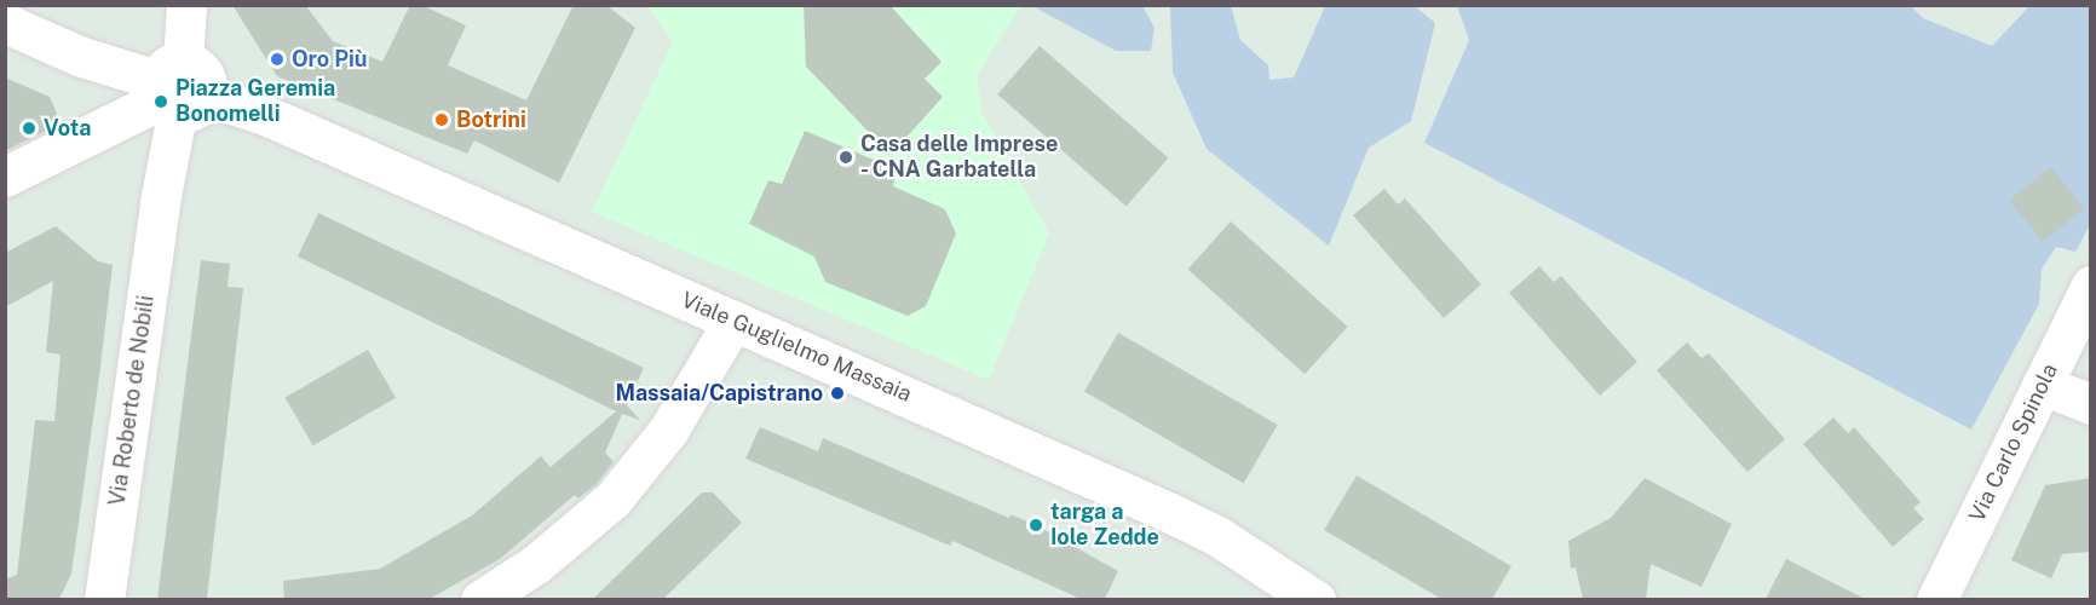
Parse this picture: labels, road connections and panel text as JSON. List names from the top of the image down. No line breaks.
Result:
{"streets":{"street":["Viale Guglielmo Massaia","Via Roberto de Nobili","Via Carlo Spinola"]},"crossings":[["Viale Guglielmo Massaia","Via Roberto de Nobili"]],"places":["Oro Più","Piazza Geremia Bonomelli","Botrini","Vota","Casa delle Imprese - CNA Garbatella","Massaia/Capistrano","targa a Iole Zedde"]}
